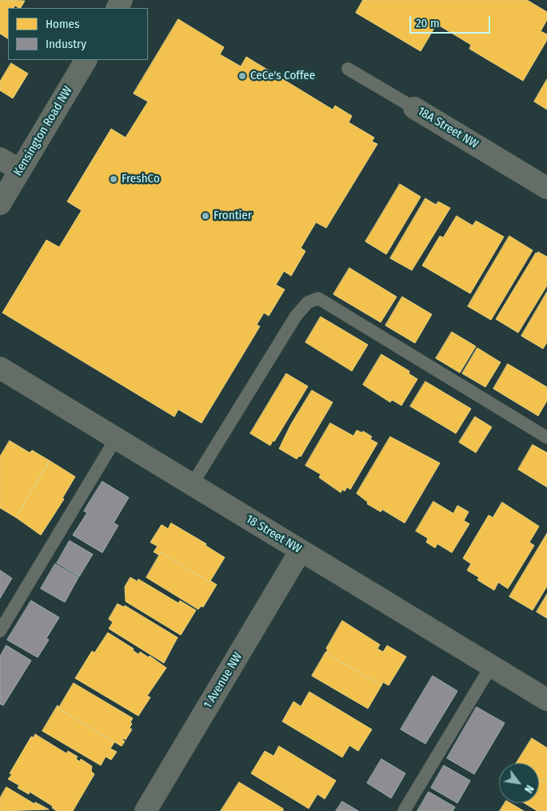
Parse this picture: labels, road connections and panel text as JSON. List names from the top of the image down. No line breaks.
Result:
{"streets":{"street":["18A Street NW","Kensington Road NW","18 Street NW","1 Avenue NW"]},"crossings":[["18 Street NW","1 Avenue NW"]],"places":["CeCe's Coffee","FreshCo","Frontier"],"legend":["Homes","Industry"],"scale_bar":"20 m","north":"bottom right"}
